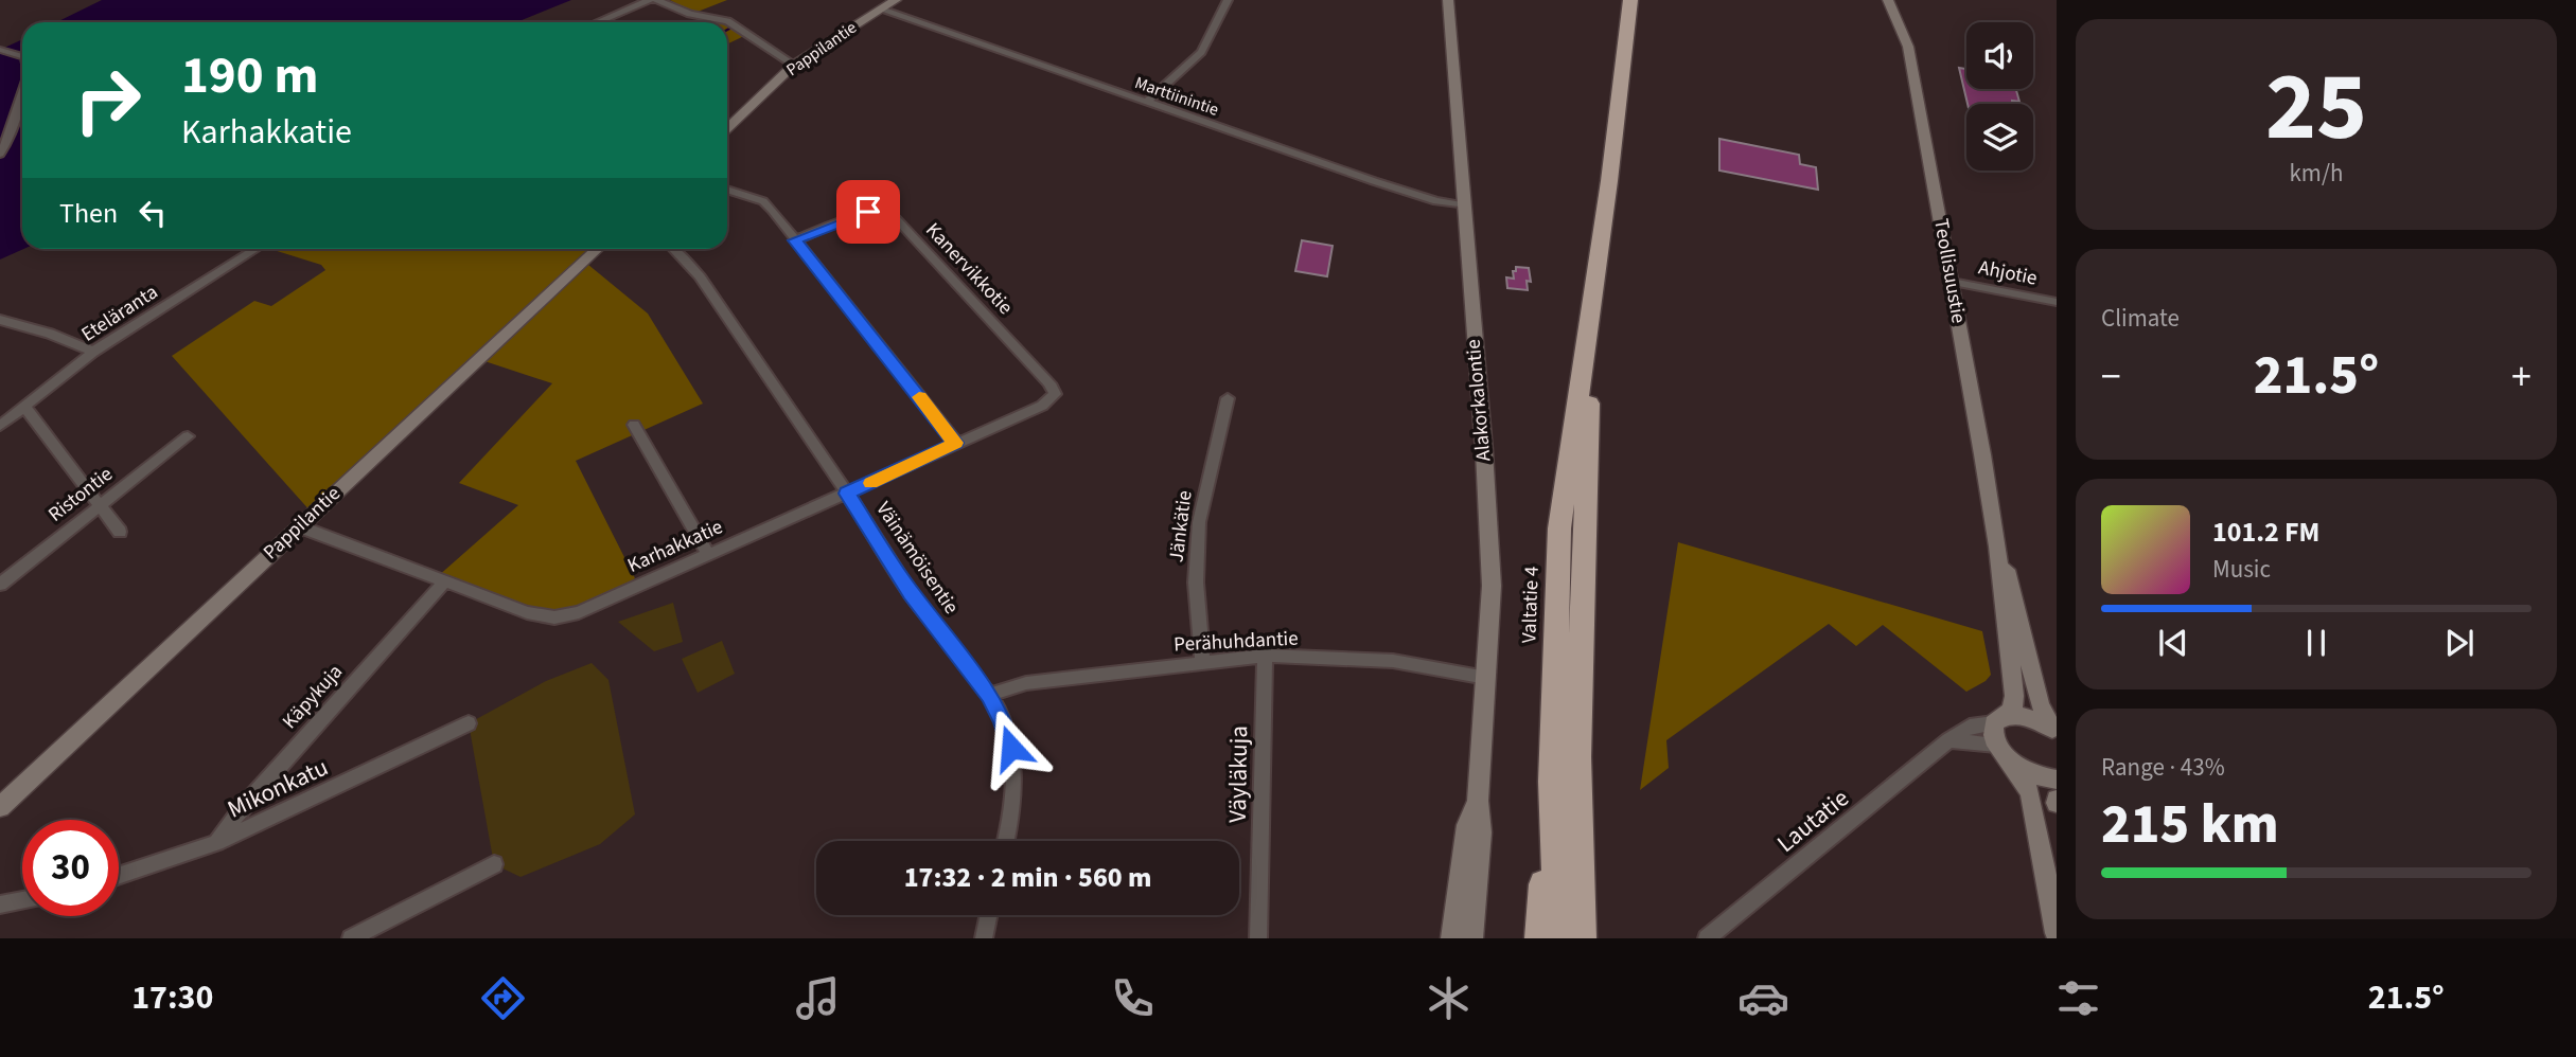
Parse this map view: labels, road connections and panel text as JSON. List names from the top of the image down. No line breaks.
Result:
{"streets":{"highway":["Valtatie 4"],"street":["Pappilantie","Marttiinintie","Kanervikkotie","Teollisuustie","Ahjotie","Eteläranta","Alakorkalontie","Ristontie","Jänkätie","Karhakkatie","Väinämöisentie","Perähuhdantie","Käpykuja","Väyläkuja","Mikonkatu","Lautatie"]},"crossings":[["Pappilantie","Marttiinintie"],["Pappilantie","Karhakkatie"],["Marttiinintie","Alakorkalontie"],["Kanervikkotie","Karhakkatie"],["Teollisuustie","Ahjotie"],["Teollisuustie","Lautatie"],["Alakorkalontie","Perähuhdantie"],["Jänkätie","Perähuhdantie"],["Karhakkatie","Väinämöisentie"],["Karhakkatie","Käpykuja"],["Väinämöisentie","Perähuhdantie"],["Perähuhdantie","Väyläkuja"],["Käpykuja","Mikonkatu"]],"page":{"tile":[["25","km/h"],"Climate",["Range · 43%","215 km"]],"turn":["190 m","Karhakkatie"],"then":"Then","heat":["−","21.5°","+"],"song":["101.2 FM","Music"],"limit":"30","trip":"17:32 · 2 min · 560 m","tabs":["17:30","21.5°"]}}
